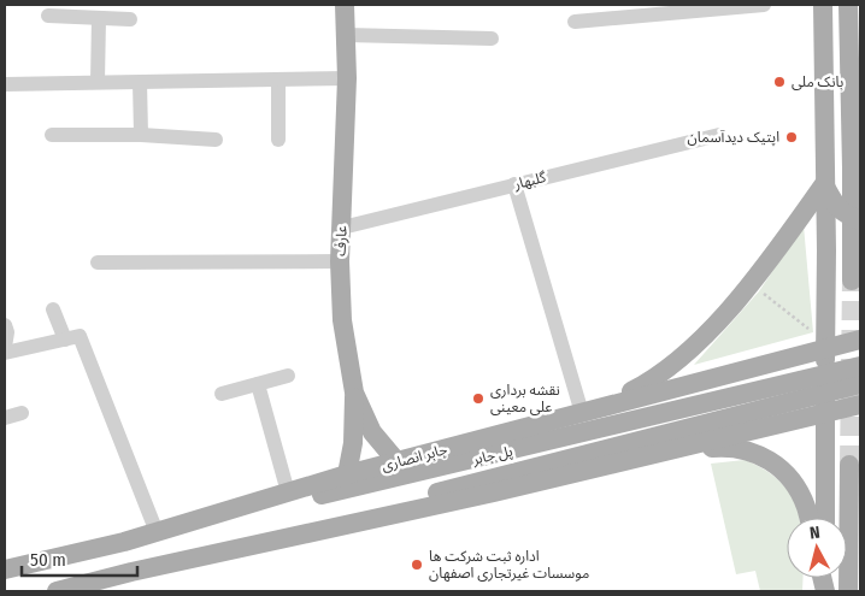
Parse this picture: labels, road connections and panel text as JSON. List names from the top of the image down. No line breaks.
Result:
{"streets":{"main road":["عارف","پل جابر","جابر انصاری"],"street":["گلبهار"]},"crossings":[["گلبهار","عارف"],["عارف","جابر انصاری"],["پل جابر","جابر انصاری"]],"places":["بانک ملی","اپتیک دیدآسمان","نقشه برداری علی معینی","اداره ثبت شرکت ها موسسات غیرتجاری اصفهان"],"scale_bar":"50 m","north":"top"}
